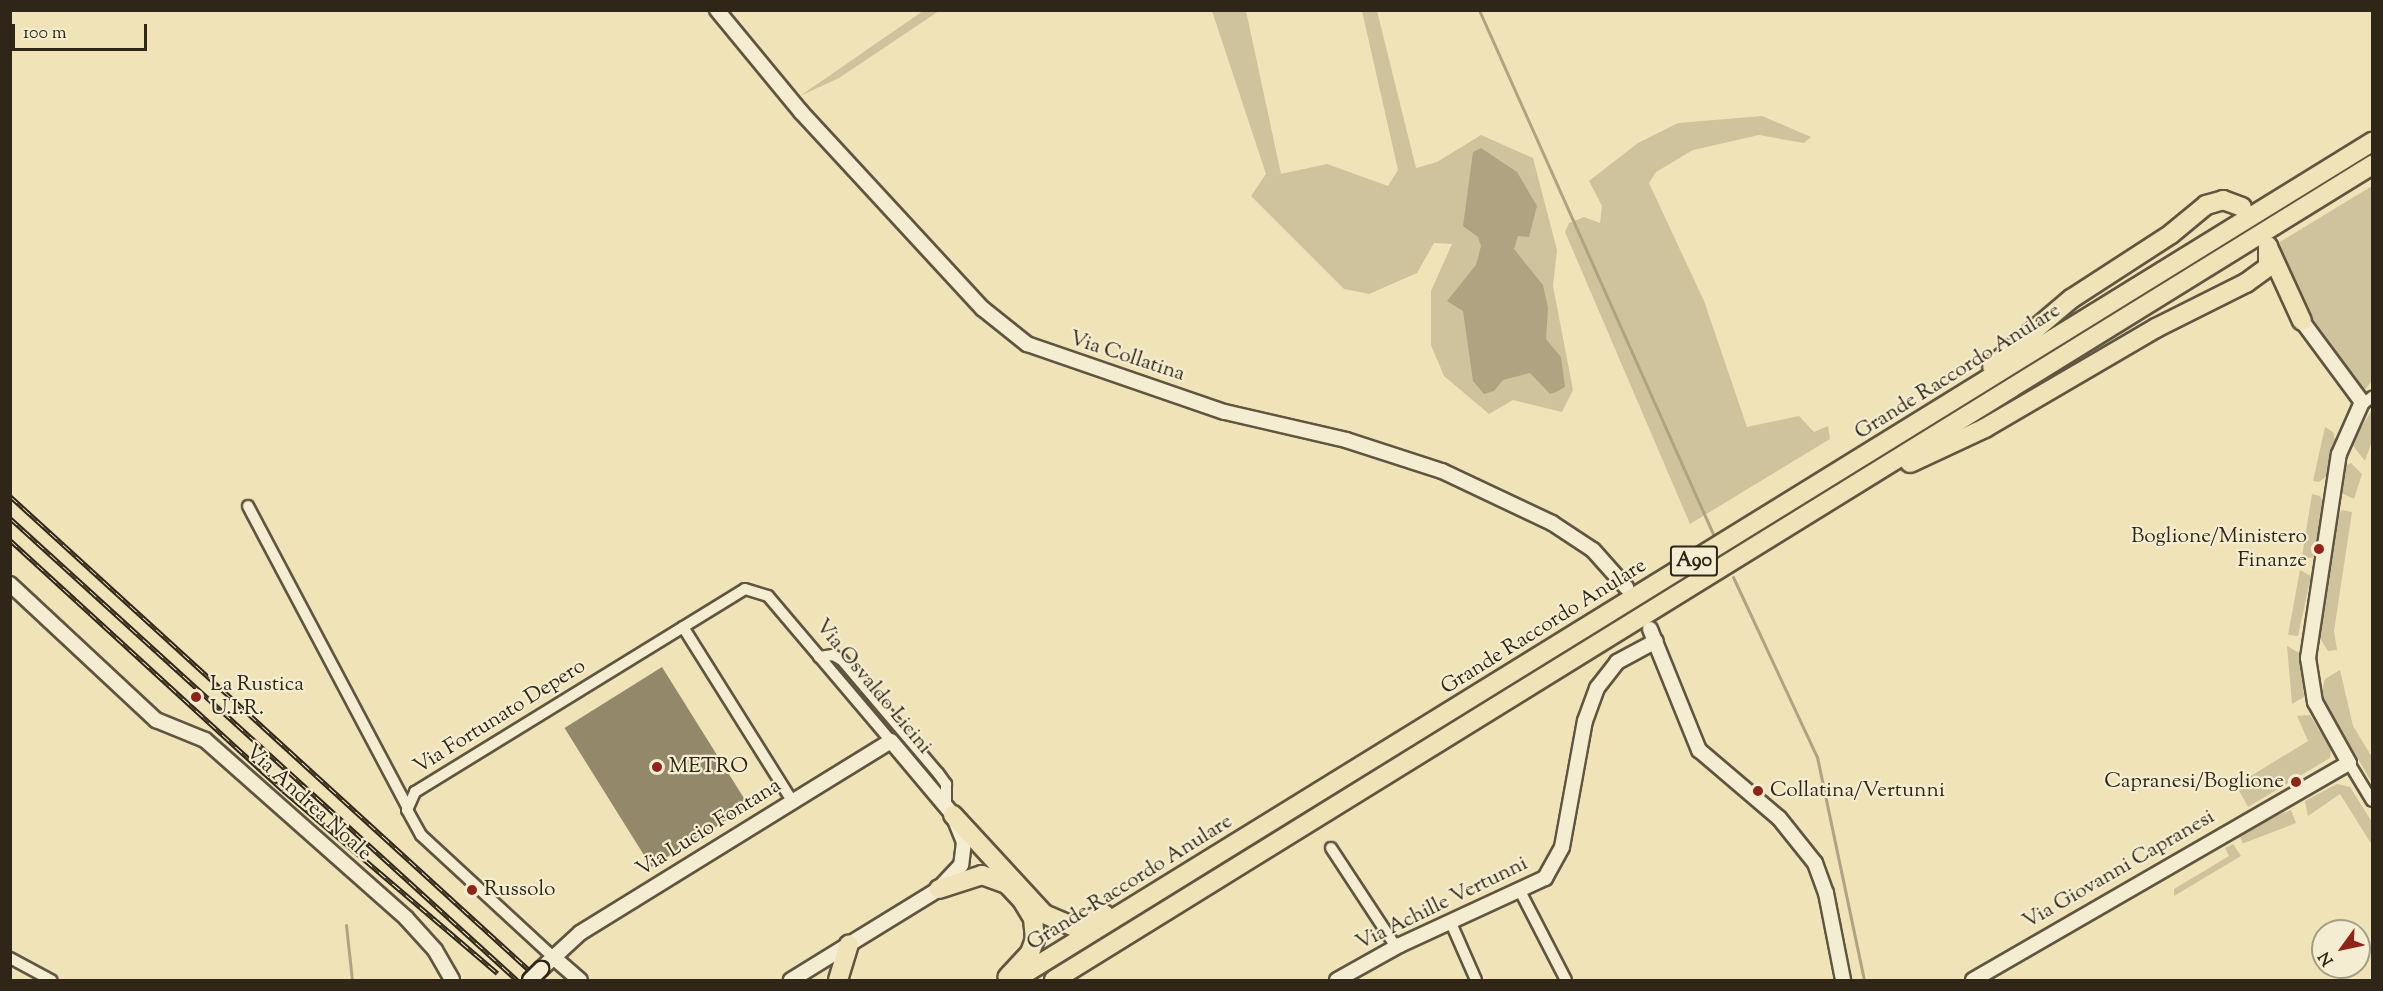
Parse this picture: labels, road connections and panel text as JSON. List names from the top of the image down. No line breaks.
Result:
{"streets":{"highway":["Grande Raccordo Anulare","A90"],"street":["Via Collatina","Via Osvaldo Licini","Via Fortunato Depero","Via Andrea Noale","Via Lucio Fontana","Via Giovanni Capranesi","Via Achille Vertunni"]},"crossings":[["Via Osvaldo Licini","Via Fortunato Depero"],["Via Osvaldo Licini","Via Lucio Fontana"]],"places":["Boglione/Ministero Finanze","La Rustica U.I.R.","METRO","Capranesi/Boglione","Collatina/Vertunni","Russolo"],"scale_bar":"100 m","north":"bottom left"}
